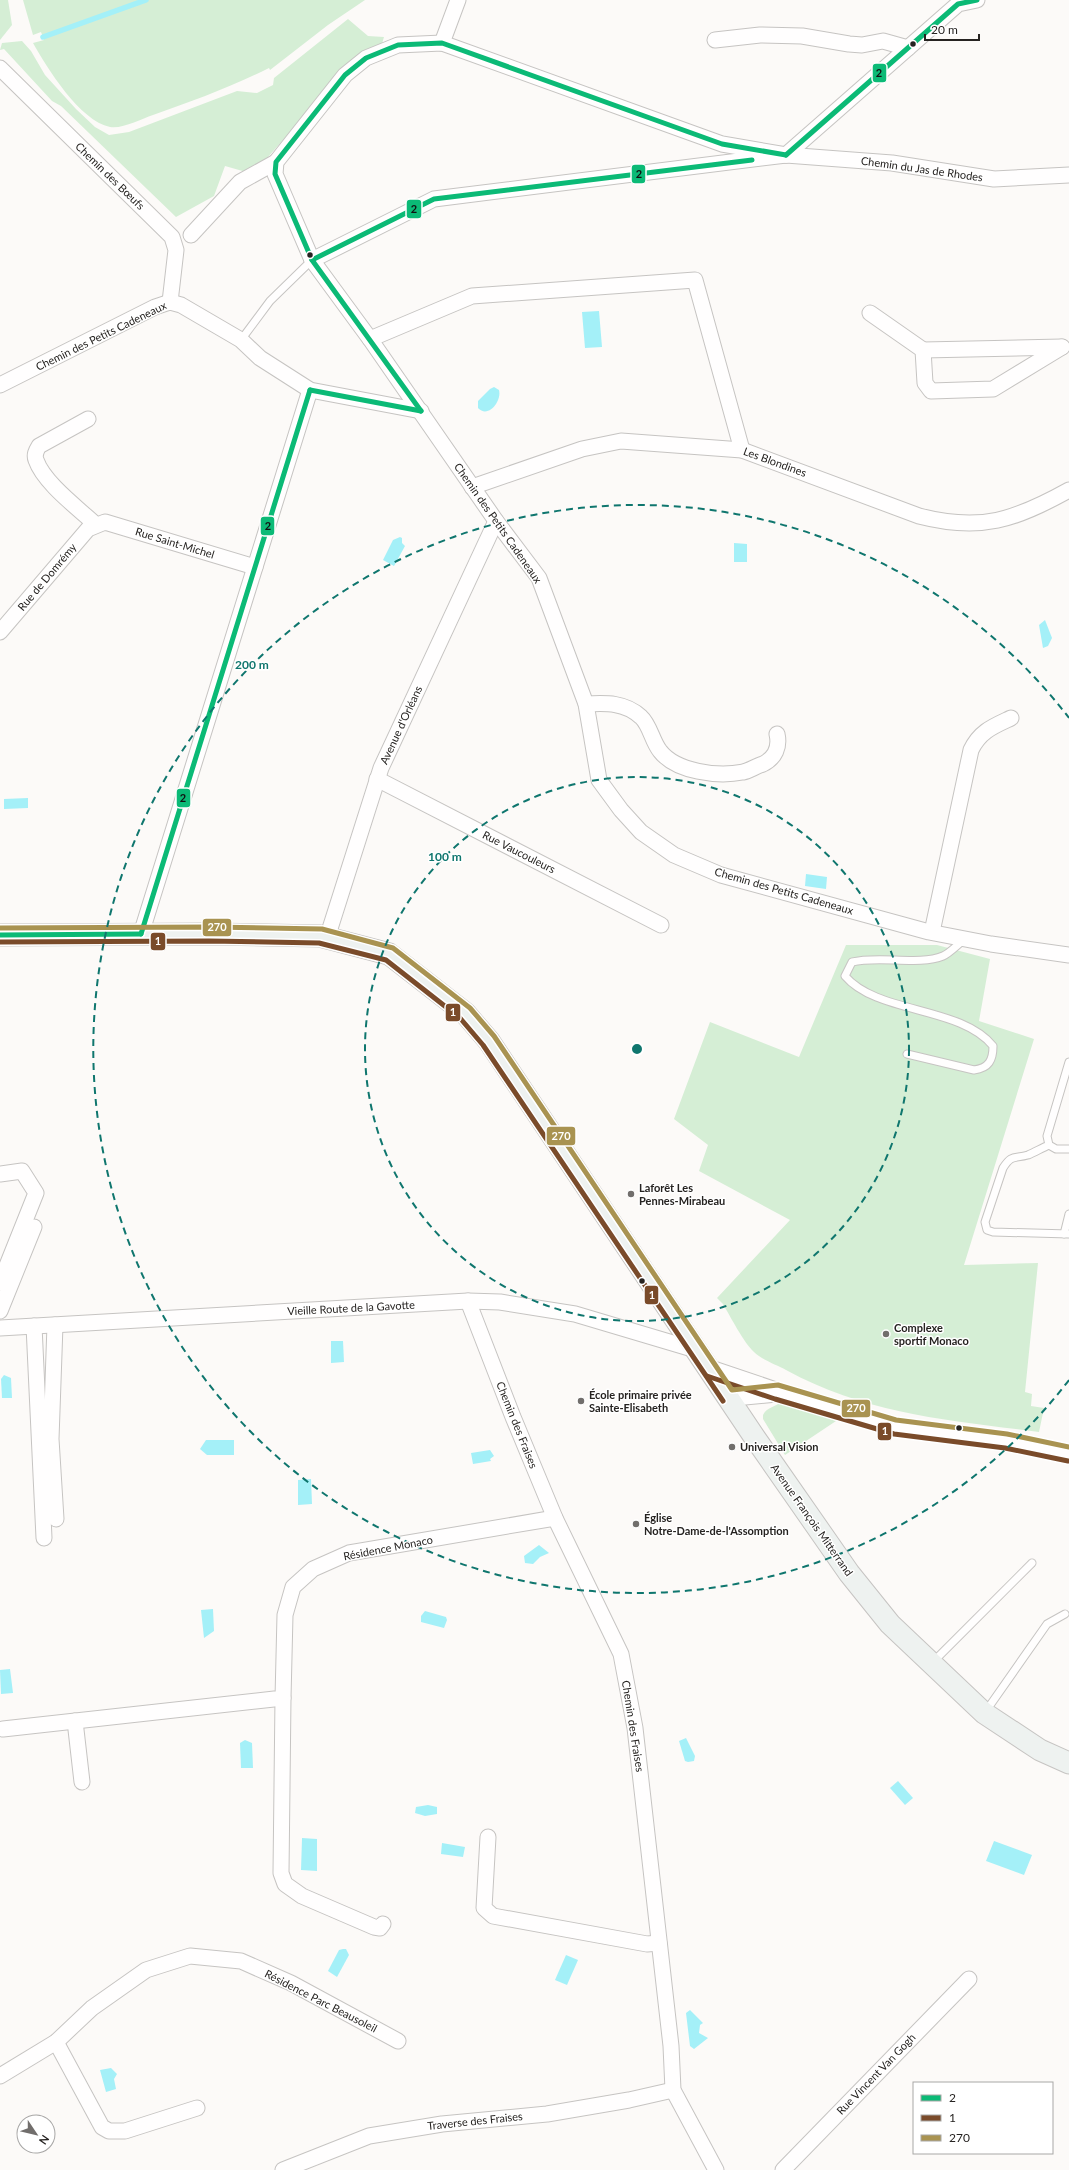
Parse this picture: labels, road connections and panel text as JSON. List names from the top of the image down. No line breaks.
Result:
{"streets":{"main road":["Avenue François Mitterrand"],"street":["Chemin du Jas de Rhodes","Chemin des Bœufs","Chemin des Petits Cadeneaux","Les Blondines","Rue Saint-Michel","Rue de Domrémy","Avenue d'Orléans","Rue Vaucouleurs","Vieille Route de la Gavotte","Chemin des Fraises","Résidence Monaco","Résidence Parc Beausoleil","Rue Vincent Van Gogh","Traverse des Fraises"]},"crossings":[["Chemin des Bœufs","Chemin des Petits Cadeneaux"],["Chemin des Petits Cadeneaux","Les Blondines"],["Chemin des Petits Cadeneaux","Avenue d'Orléans"],["Rue Saint-Michel","Rue de Domrémy"],["Avenue d'Orléans","Rue Vaucouleurs"],["Avenue d'Orléans","Avenue François Mitterrand"],["Vieille Route de la Gavotte","Chemin des Fraises"],["Vieille Route de la Gavotte","Avenue François Mitterrand"],["Chemin des Fraises","Résidence Monaco"],["Chemin des Fraises","Traverse des Fraises"]],"places":["Laforêt Les Pennes-Mirabeau","Complexe sportif Monaco","École primaire privée Sainte-Elisabeth","Universal Vision","Église Notre-Dame-de-l'Assomption"],"lines":["transit line 2","transit line 270","transit line 1"],"legend":["2","1","270"],"scale_bar":"20 m","north":"bottom right","rings":["200 m","100 m"]}
